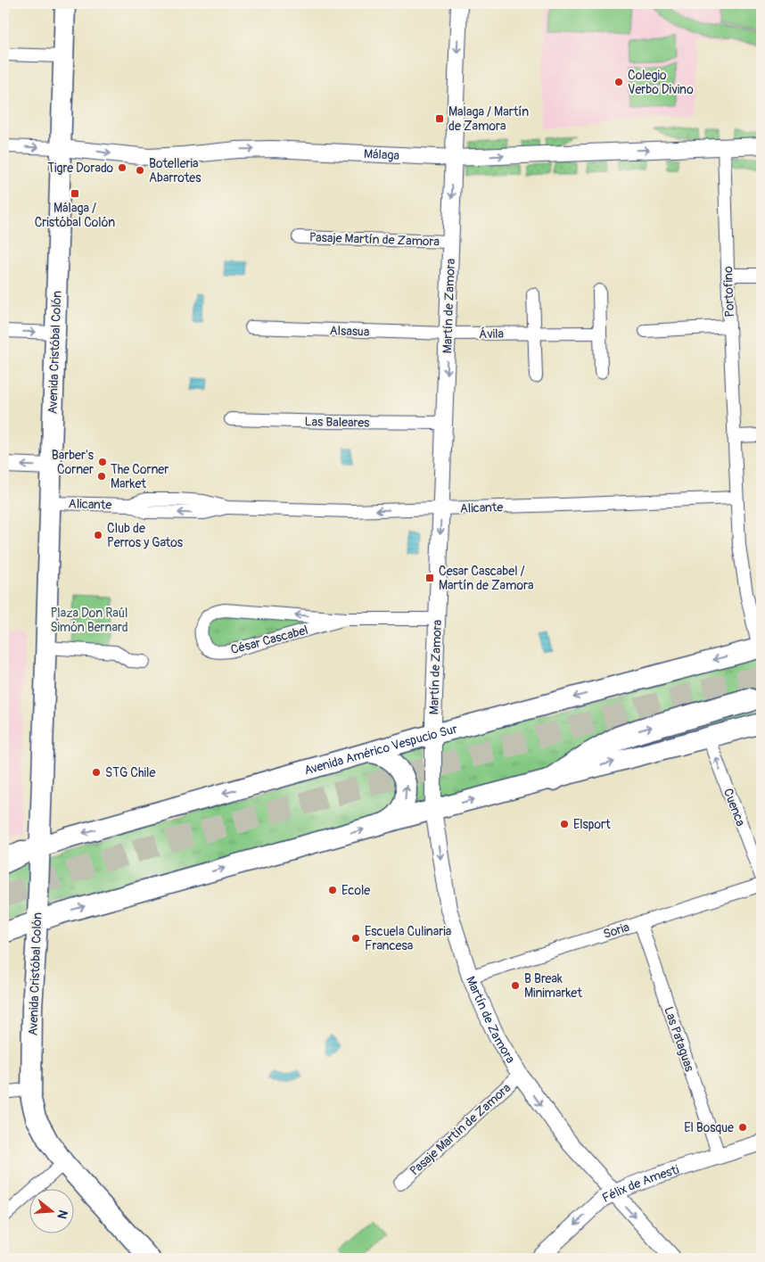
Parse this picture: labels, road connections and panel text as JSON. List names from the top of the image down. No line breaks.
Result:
{"streets":{"main road":["Avenida Cristóbal Colón","Avenida Américo Vespucio Sur"],"street":["Málaga","Pasaje Martín de Zamora","Portofino","Martín de Zamora","Alsasua","Ávila","Las Baleares","Alicante","César Cascabel","Cuenca","Soria","Las Pataguas","Félix de Amesti"]},"crossings":[["Málaga","Portofino"],["Málaga","Martín de Zamora"],["Málaga","Avenida Cristóbal Colón"],["Pasaje Martín de Zamora","Martín de Zamora"],["Portofino","Alicante"],["Portofino","Avenida Américo Vespucio Sur"],["Martín de Zamora","Alsasua"],["Martín de Zamora","Ávila"],["Martín de Zamora","Las Baleares"],["Martín de Zamora","Alicante"],["Martín de Zamora","César Cascabel"],["Martín de Zamora","Avenida Américo Vespucio Sur"],["Martín de Zamora","Soria"],["Martín de Zamora","Félix de Amesti"],["Alsasua","Ávila"],["Avenida Cristóbal Colón","Alicante"],["Avenida Cristóbal Colón","Avenida Américo Vespucio Sur"],["Soria","Las Pataguas"],["Las Pataguas","Félix de Amesti"]],"one_way":["Málaga","Martín de Zamora","Alicante","Cuenca","Félix de Amesti"],"parks":["Plaza Don Raúl Simón Bernard"],"places":{"other":["Colegio Verbo Divino","Tigre Dorado","Botelleria Abarrotes","Barber's Corner","The Corner Market","Club de Perros y Gatos","STG Chile","Elsport","Ecole","Escuela Culinaria Francesa","B Break Minimarket","El Bosque"],"transit":["Malaga / Martín de Zamora","Málaga / Cristóbal Colón","Cesar Cascabel / Martín de Zamora"]},"north":"right"}
